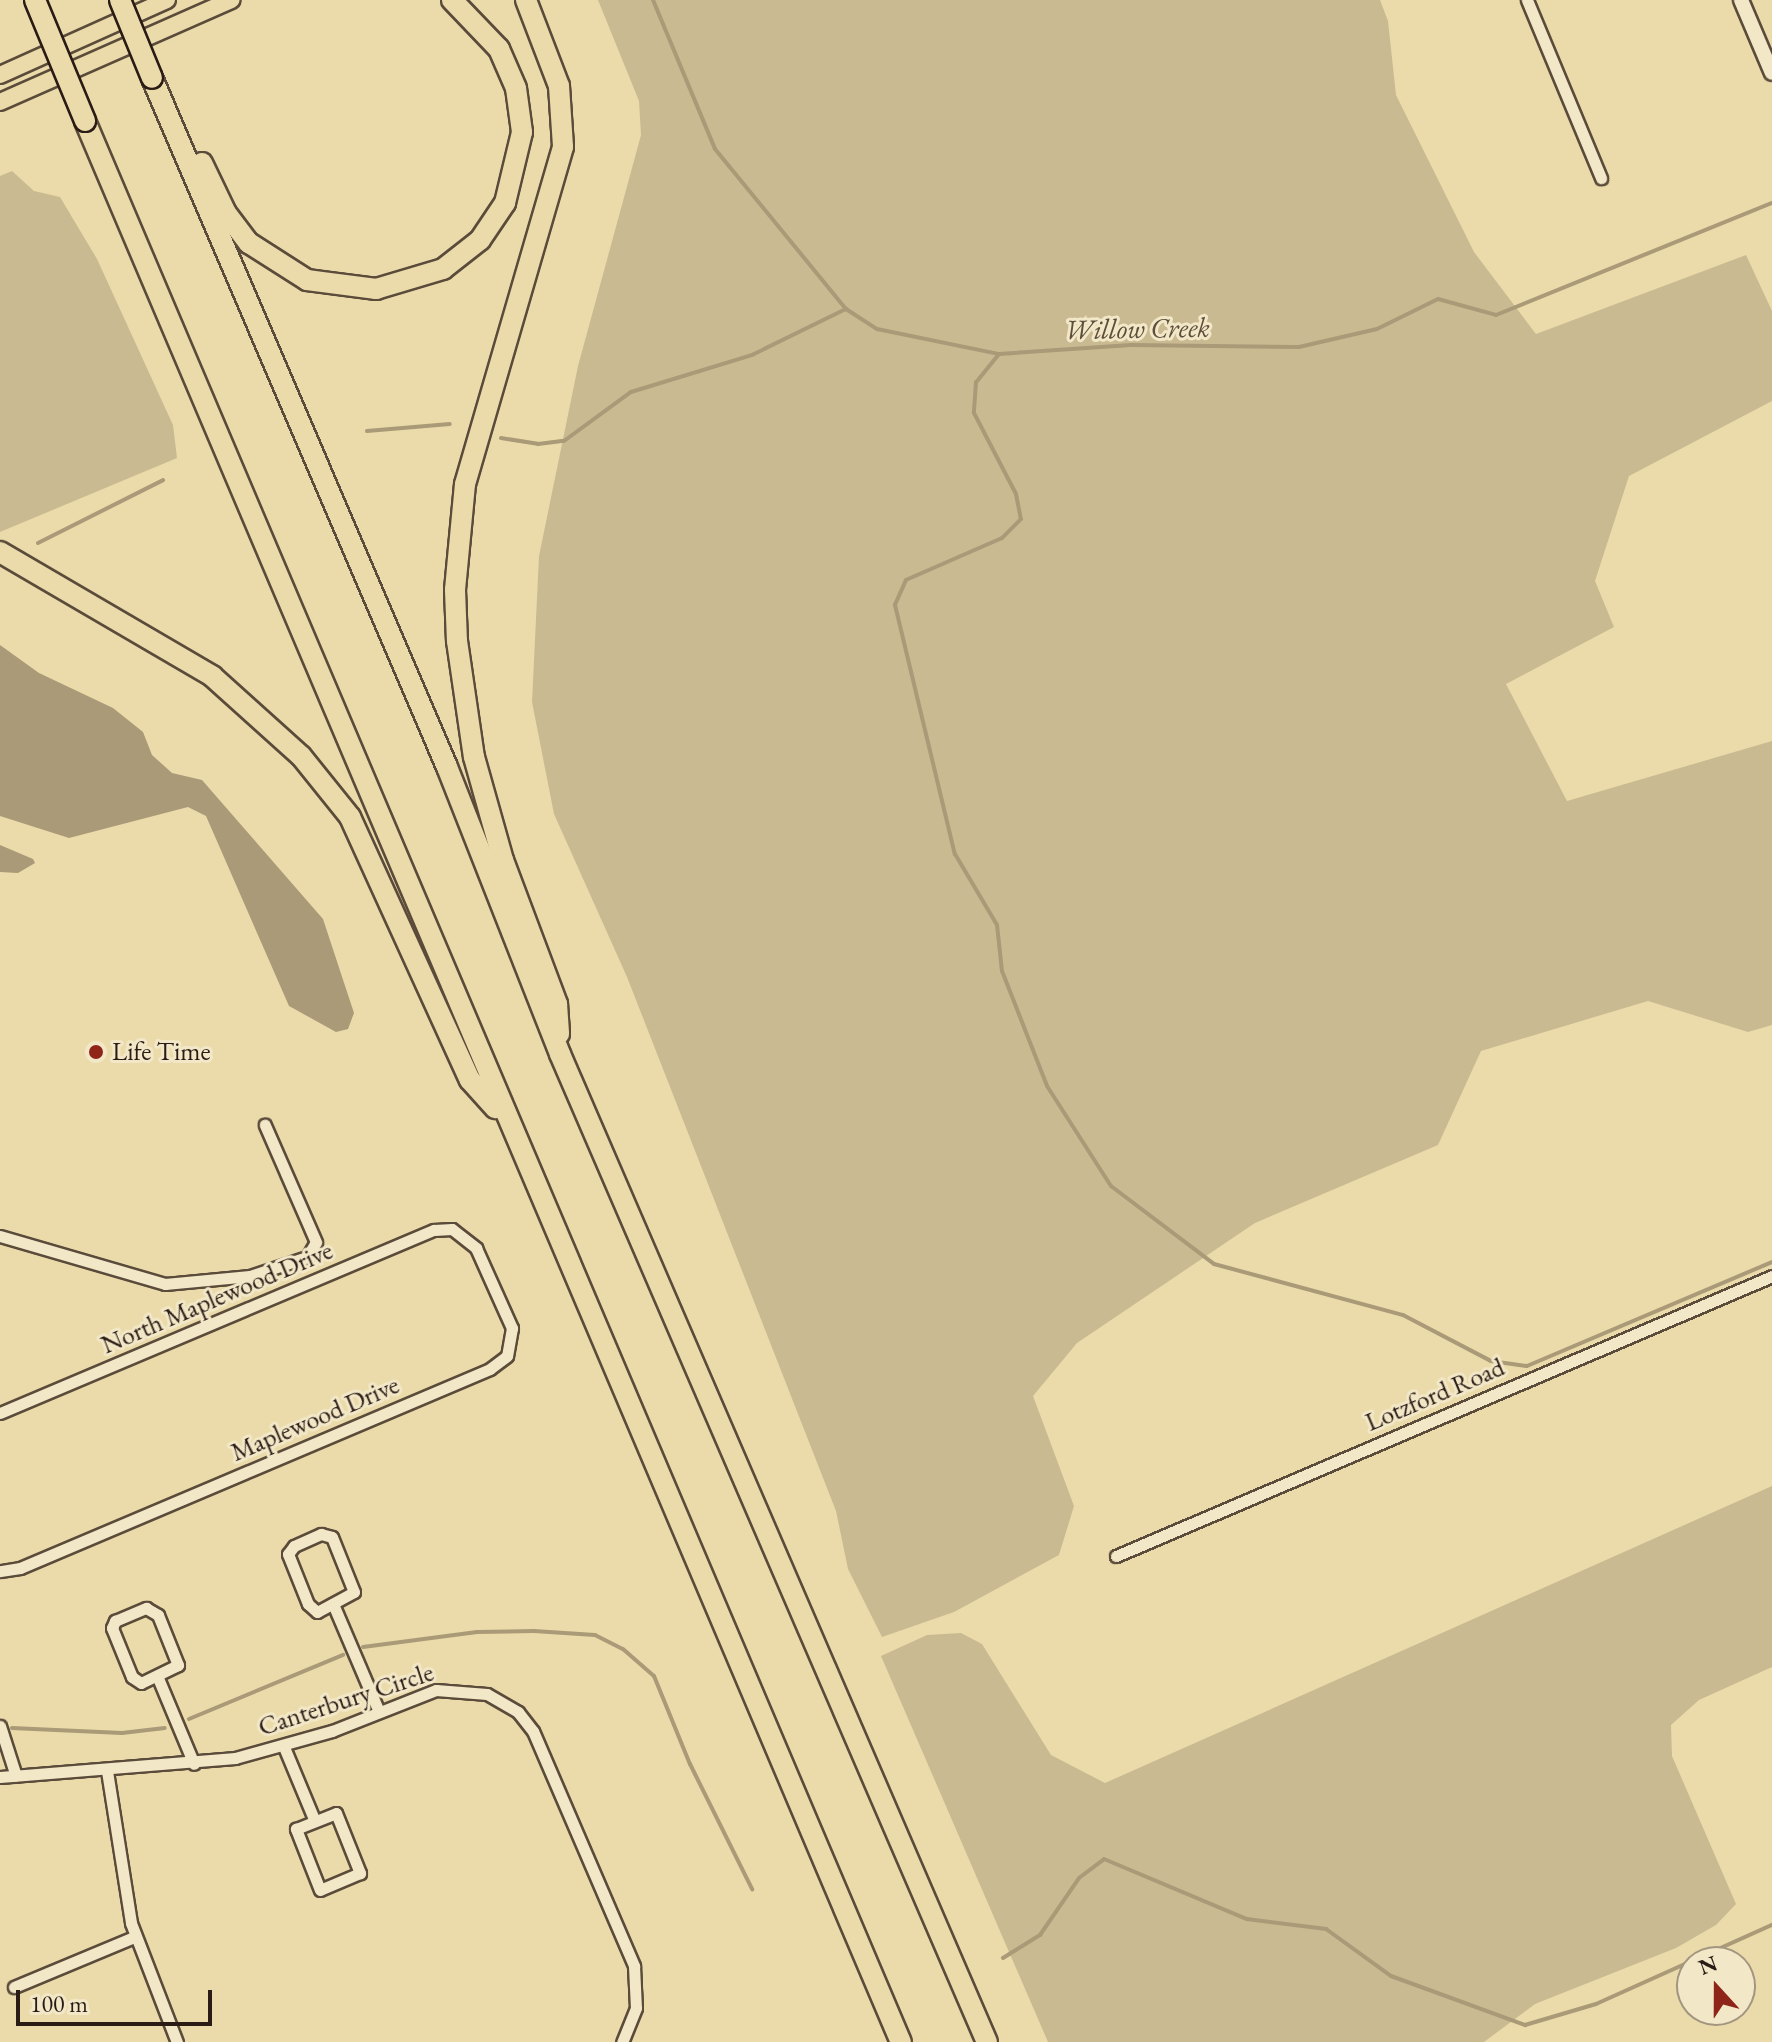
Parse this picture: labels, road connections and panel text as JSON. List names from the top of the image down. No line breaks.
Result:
{"streets":{"street":["North Maplewood Drive","Lotzford Road","Maplewood Drive","Canterbury Circle"]},"crossings":[["North Maplewood Drive","Maplewood Drive"]],"water":["Willow Creek"],"places":["Life Time"],"scale_bar":"100 m","north":"top"}
